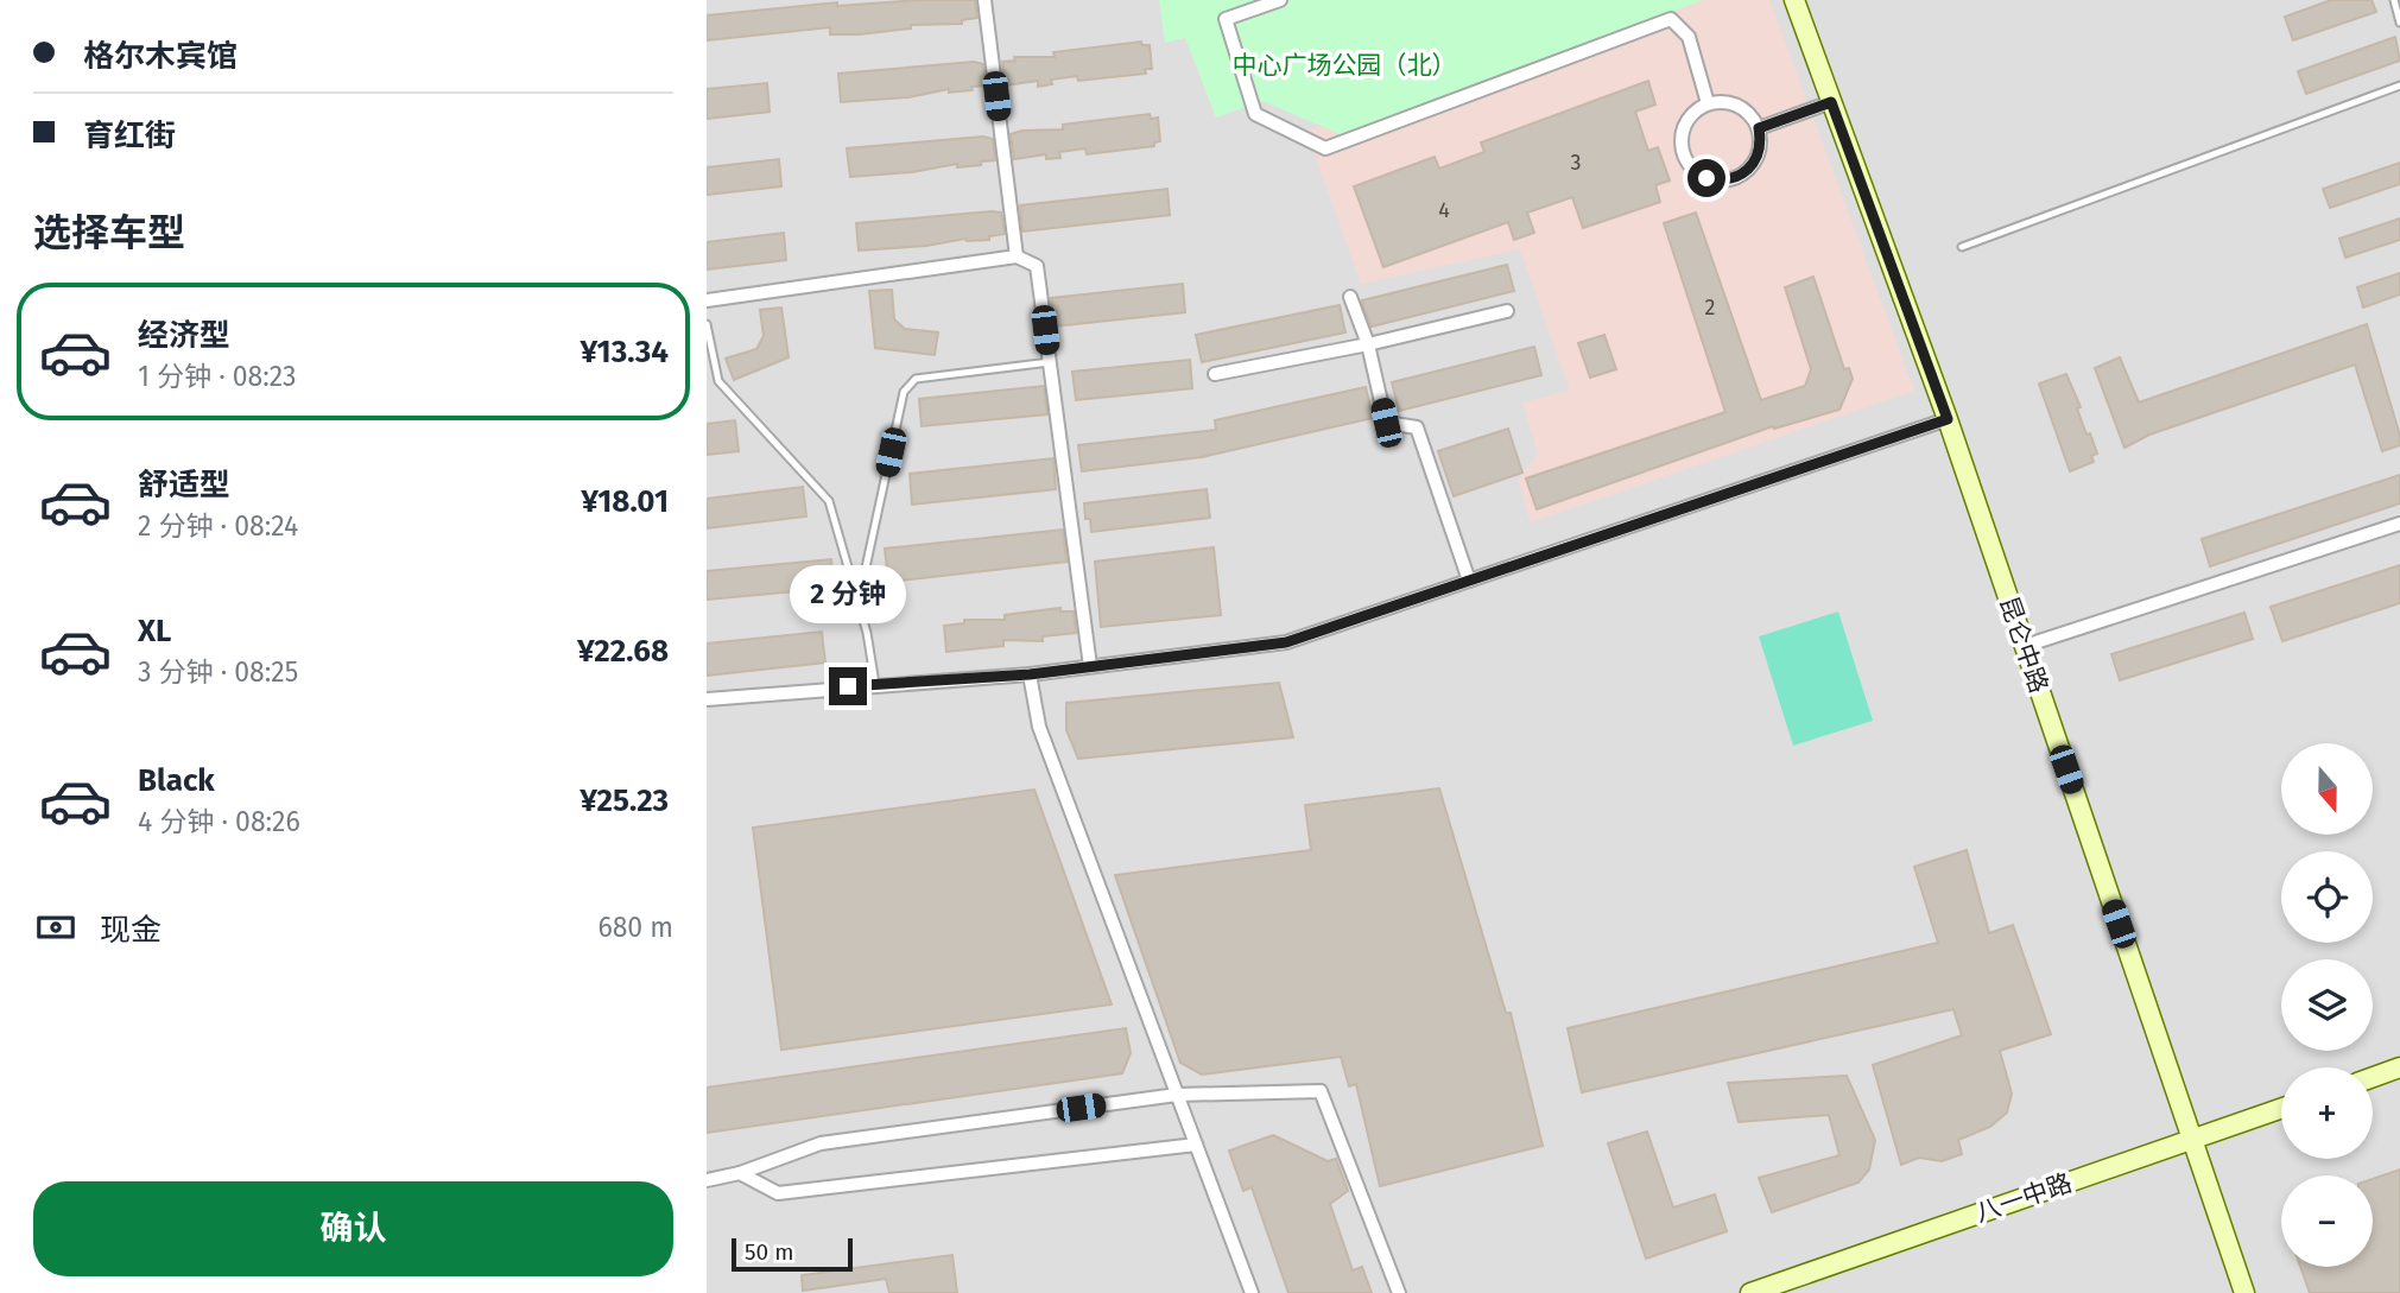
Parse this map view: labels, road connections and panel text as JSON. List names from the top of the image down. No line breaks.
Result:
{"streets":{"main road":["昆仑中路","八一中路"]},"crossings":[["昆仑中路","八一中路"]],"parks":["中心广场公园（北）"],"house_numbers":["3","4","2"],"scale_bar":"50 m","north":"bottom","page":{"banner":["格尔木宾馆","育红街"],"heading":"选择车型","list":[{"name":"经济型","note":"1 分钟 · 08:23","value":"¥13.34"},{"name":"舒适型","note":"2 分钟 · 08:24","value":"¥18.01"},{"name":"XL","note":"3 分钟 · 08:25","value":"¥22.68"},{"name":"Black","note":"4 分钟 · 08:26","value":"¥25.23"}],"bubble":"2 分钟","map_buttons":["+","−"],"pay":["现金","680 m"],"buttons":"确认","scale":"50 m"}}
